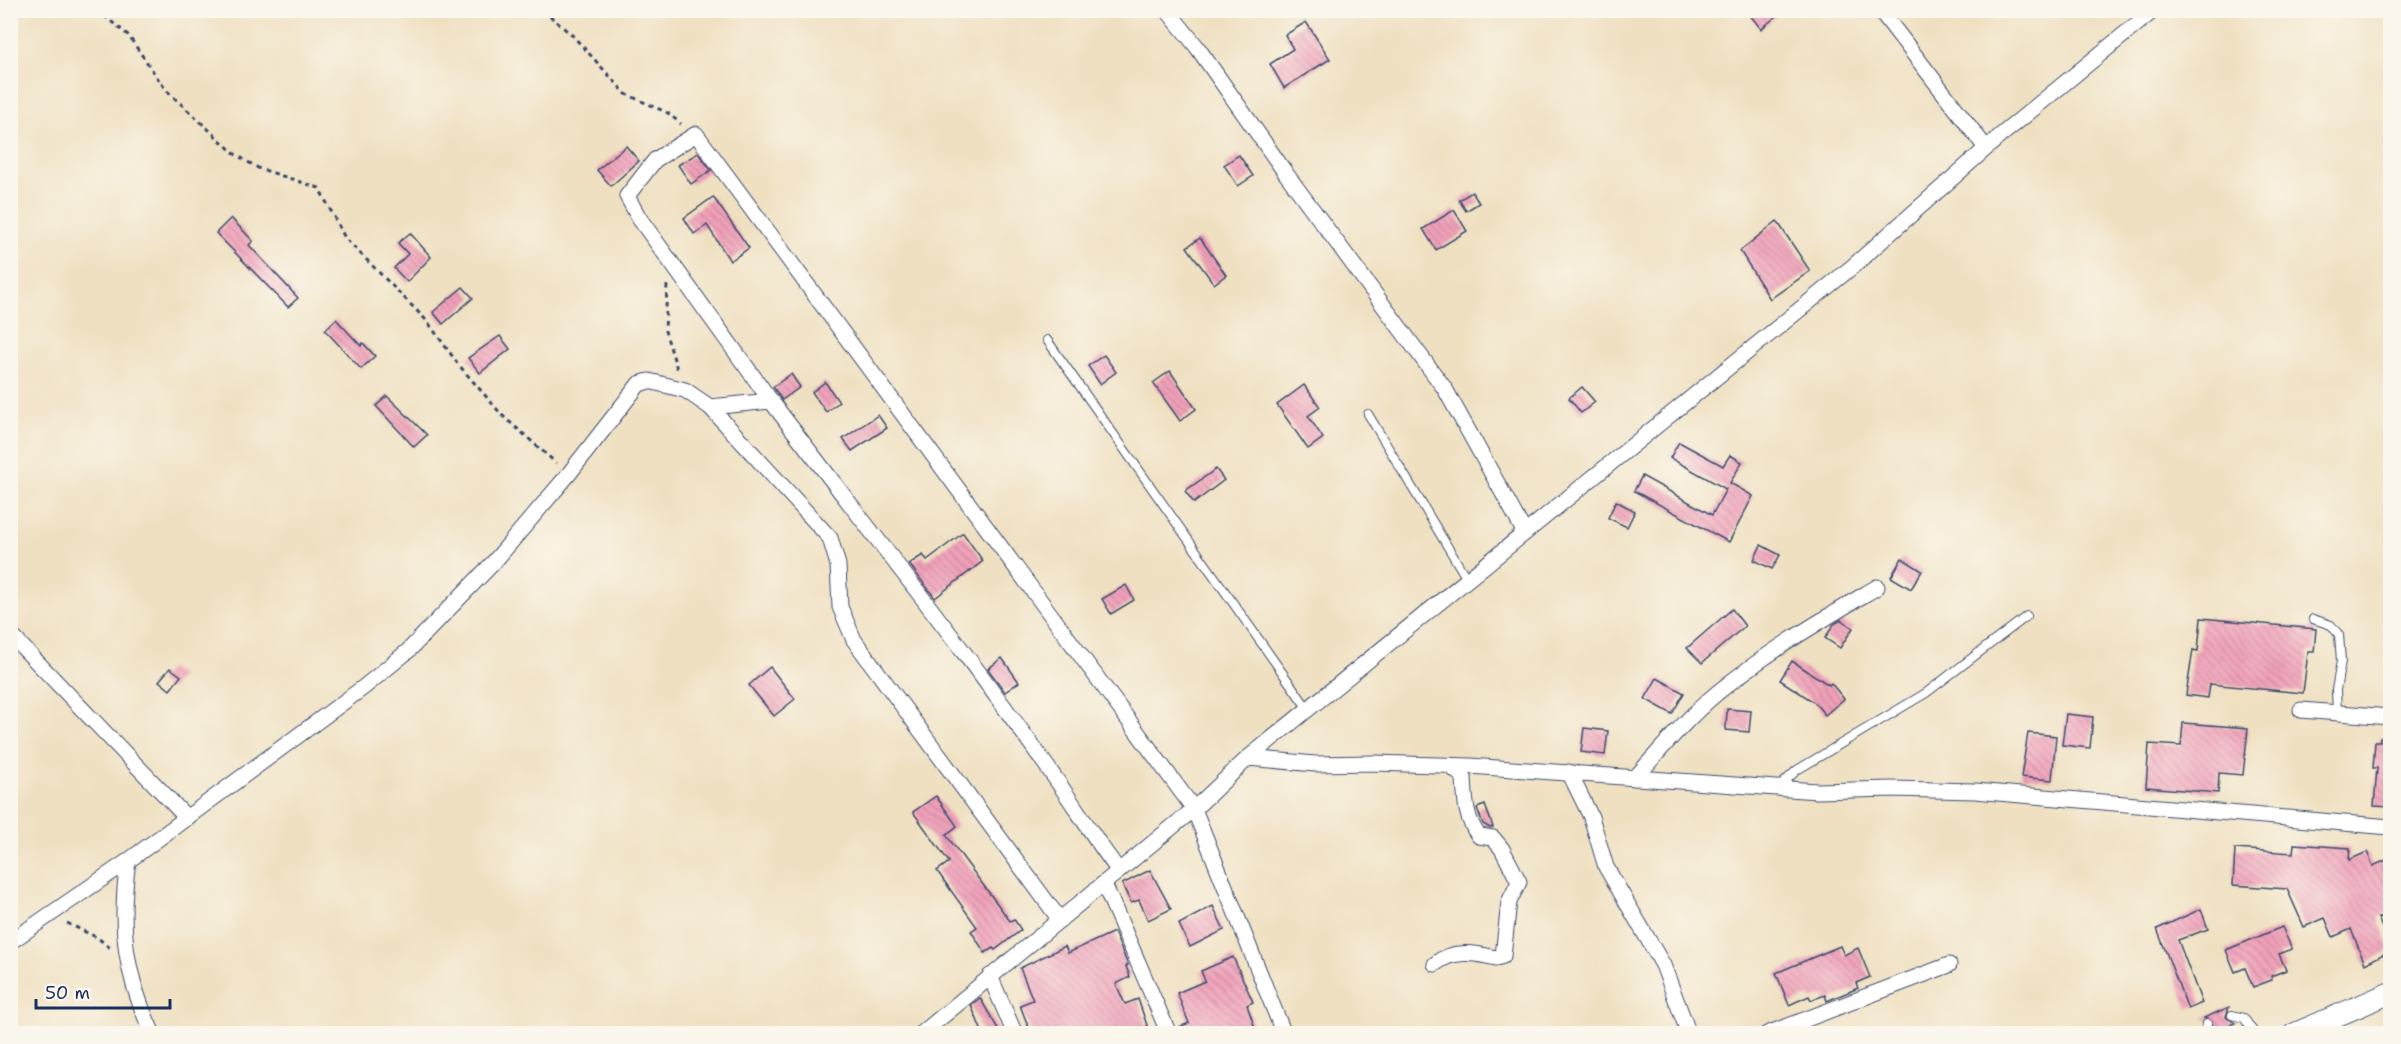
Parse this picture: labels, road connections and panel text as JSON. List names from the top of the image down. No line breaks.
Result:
{"scale_bar":"50 m"}
